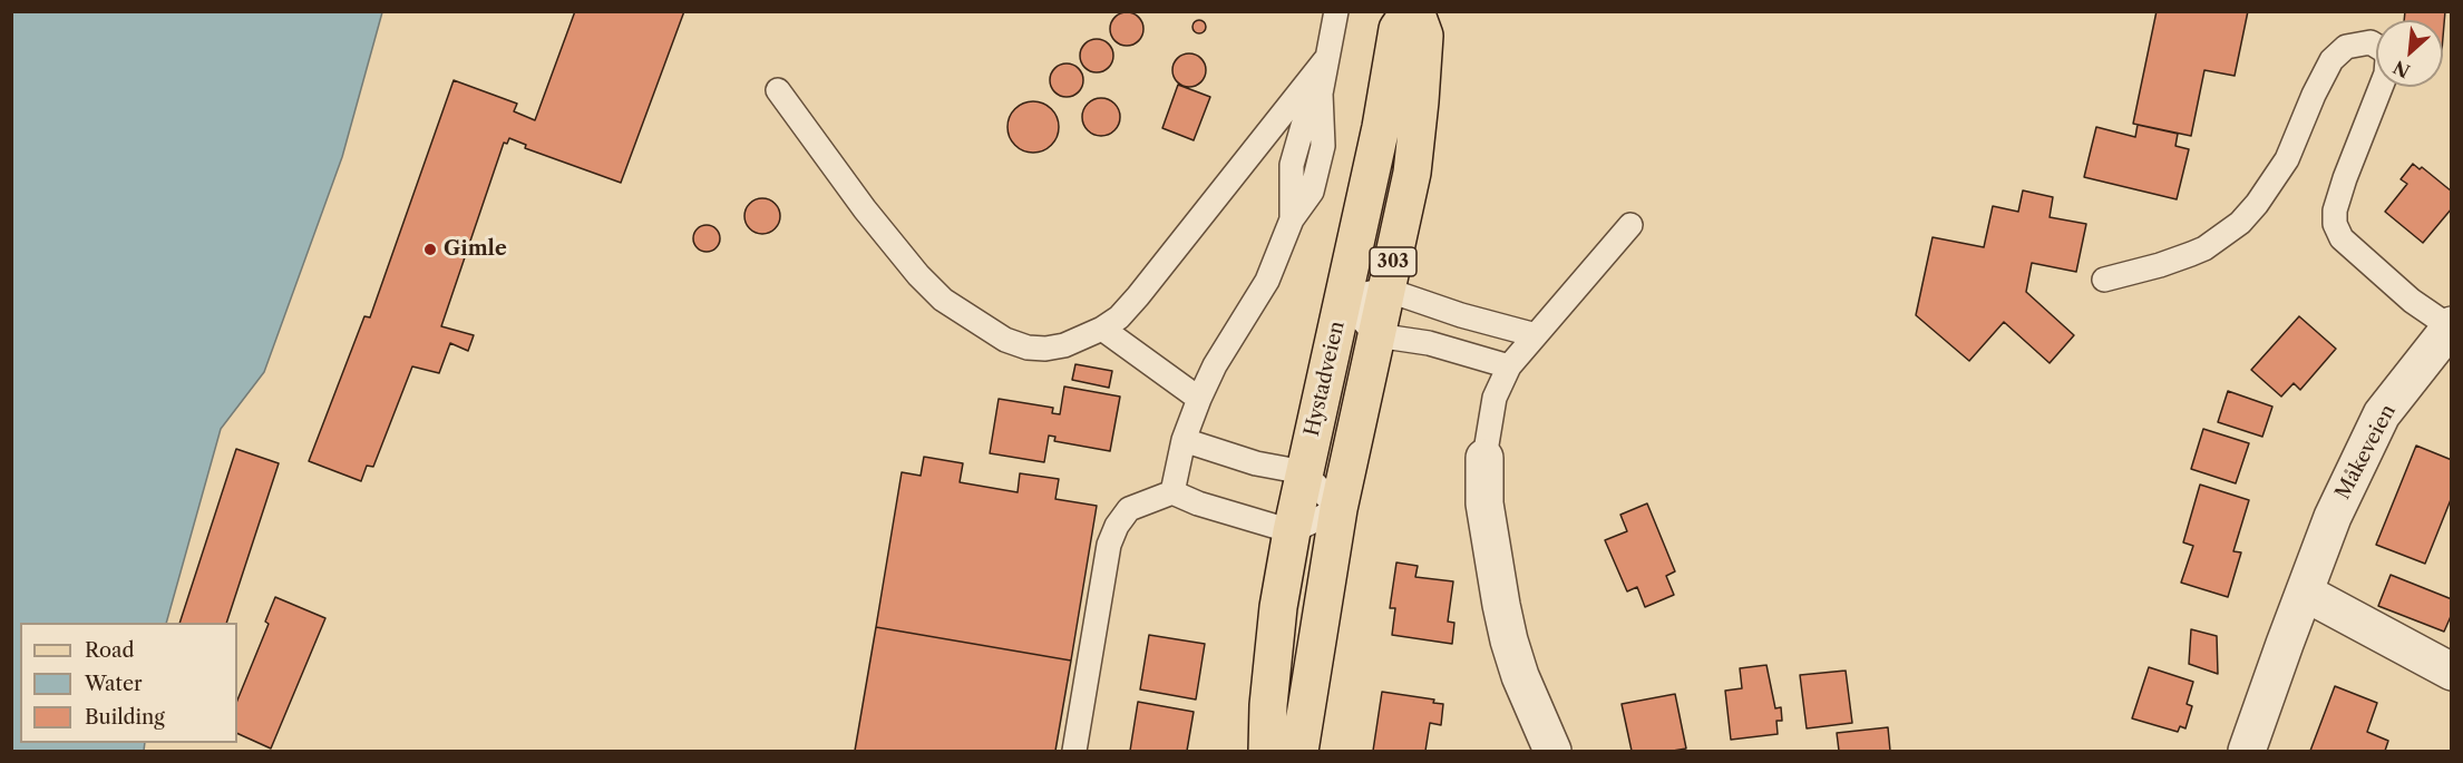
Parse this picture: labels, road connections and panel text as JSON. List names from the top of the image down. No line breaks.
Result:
{"streets":{"main road":["303","Hystadveien"],"street":["Måkeveien"]},"places":["Gimle"],"legend":["Road","Water","Building"],"north":"bottom left"}
